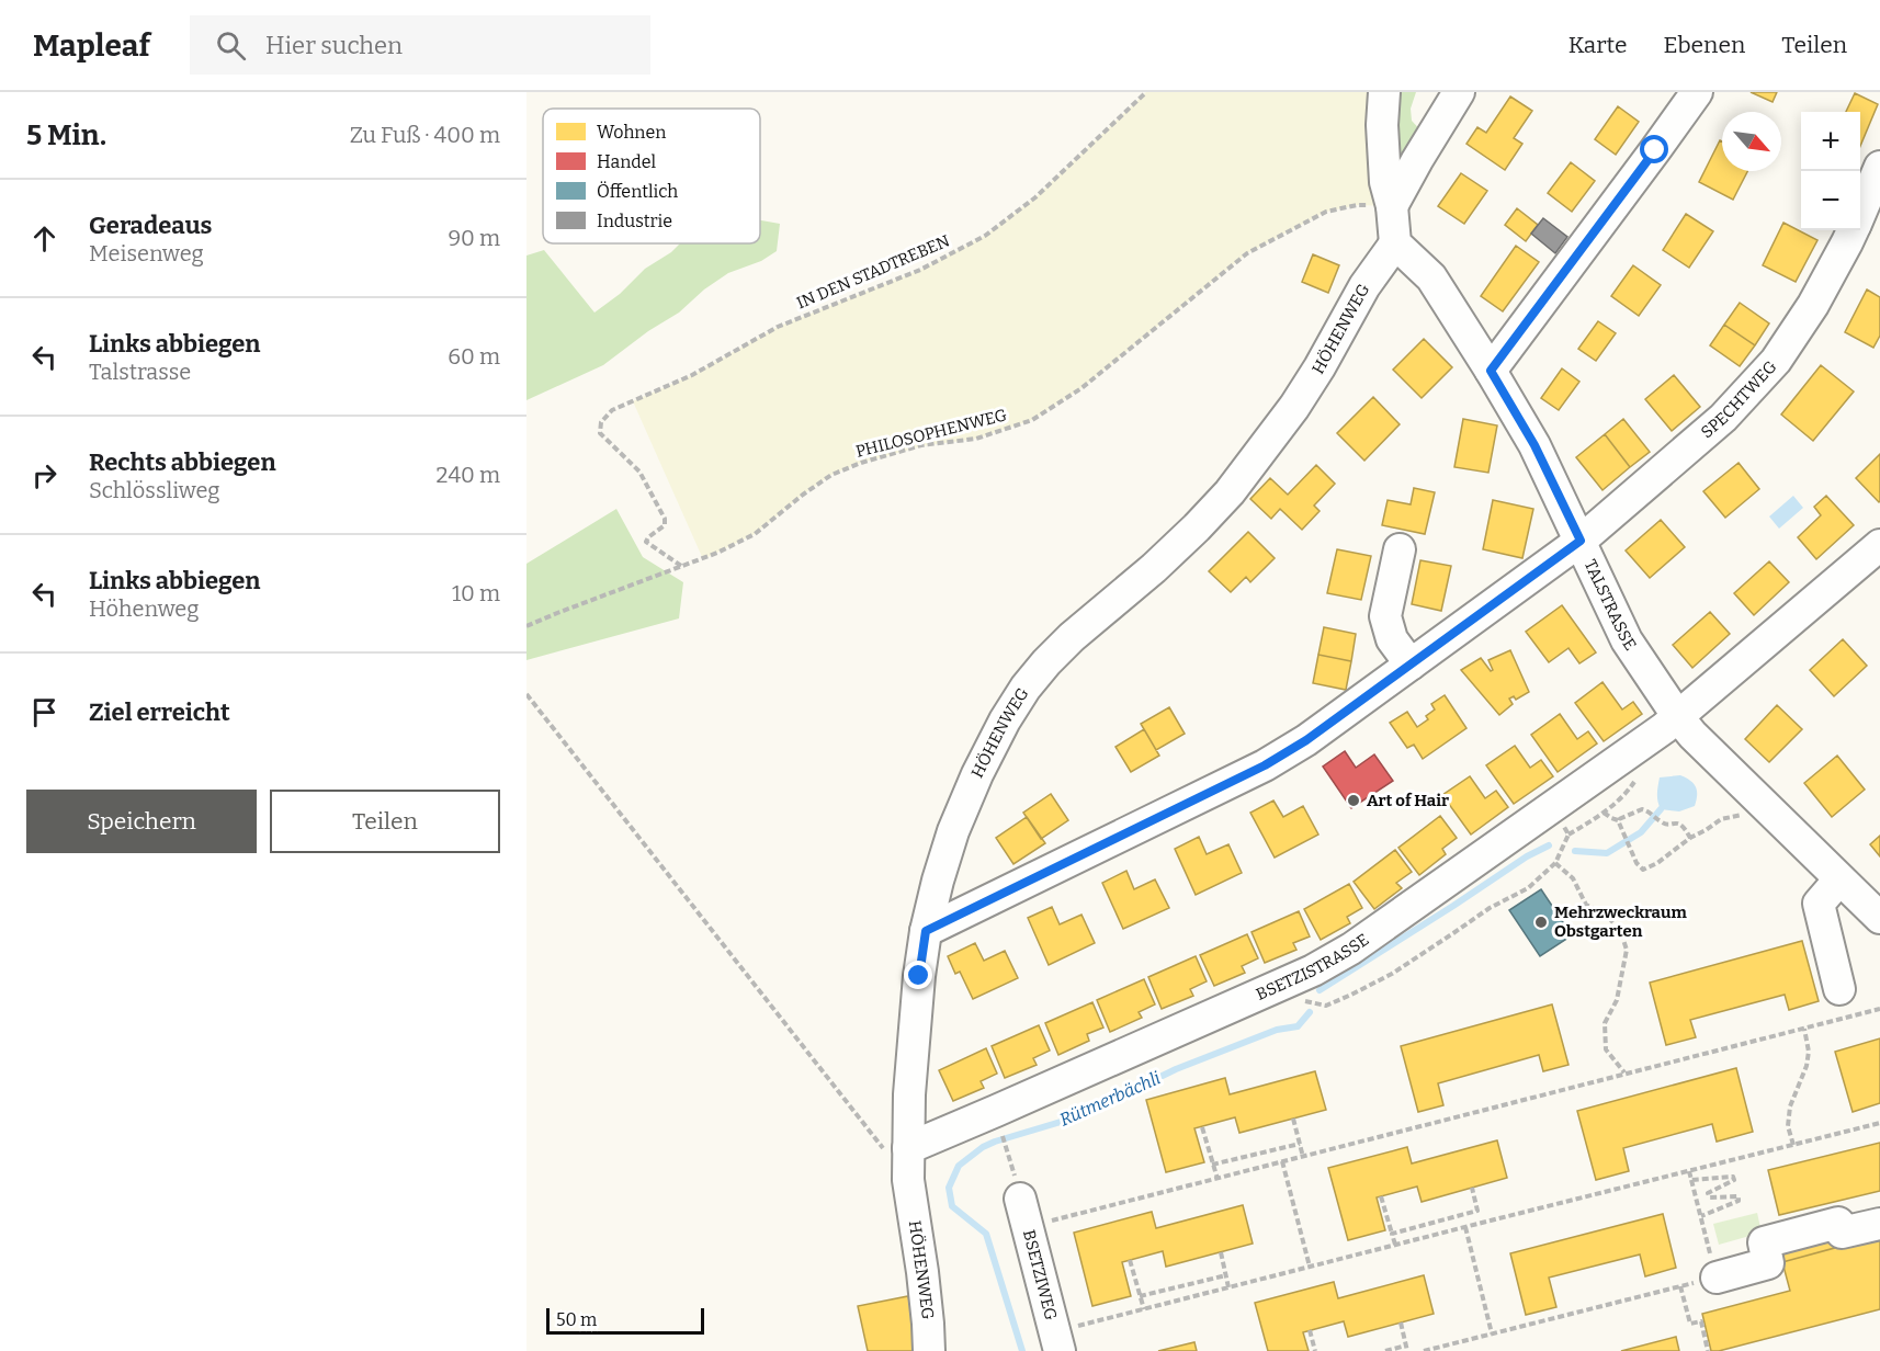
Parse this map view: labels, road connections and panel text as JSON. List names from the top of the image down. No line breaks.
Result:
{"streets":{"street":["HÖHENWEG","SPECHTWEG","TALSTRASSE","BSETZISTRASSE","BSETZIWEG"],"path":["IN DEN STADTREBEN","PHILOSOPHENWEG"]},"crossings":[["IN DEN STADTREBEN","PHILOSOPHENWEG"],["HÖHENWEG","SPECHTWEG"],["HÖHENWEG","TALSTRASSE"],["HÖHENWEG","BSETZISTRASSE"],["SPECHTWEG","TALSTRASSE"],["TALSTRASSE","BSETZISTRASSE"]],"water":["Rütmerbächli"],"places":["Art of Hair","Mehrzweckraum Obstgarten"],"legend":["Wohnen","Handel","Öffentlich","Industrie"],"scale_bar":"50 m","north":"bottom right","page":{"header":"Mapleaf","search":"Hier suchen","nav":["Karte","Ebenen","Teilen"],"heading":["5 Min.","Zu Fuß · 400 m"],"map_buttons":["+","−"],"list":[["Geradeaus","Meisenweg","90 m"],["Links abbiegen","Talstrasse","60 m"],["Rechts abbiegen","Schlössliweg","240 m"],["Links abbiegen","Höhenweg","10 m"],"Ziel erreicht"],"buttons":["Speichern","Teilen"],"scale":"50 m"}}
